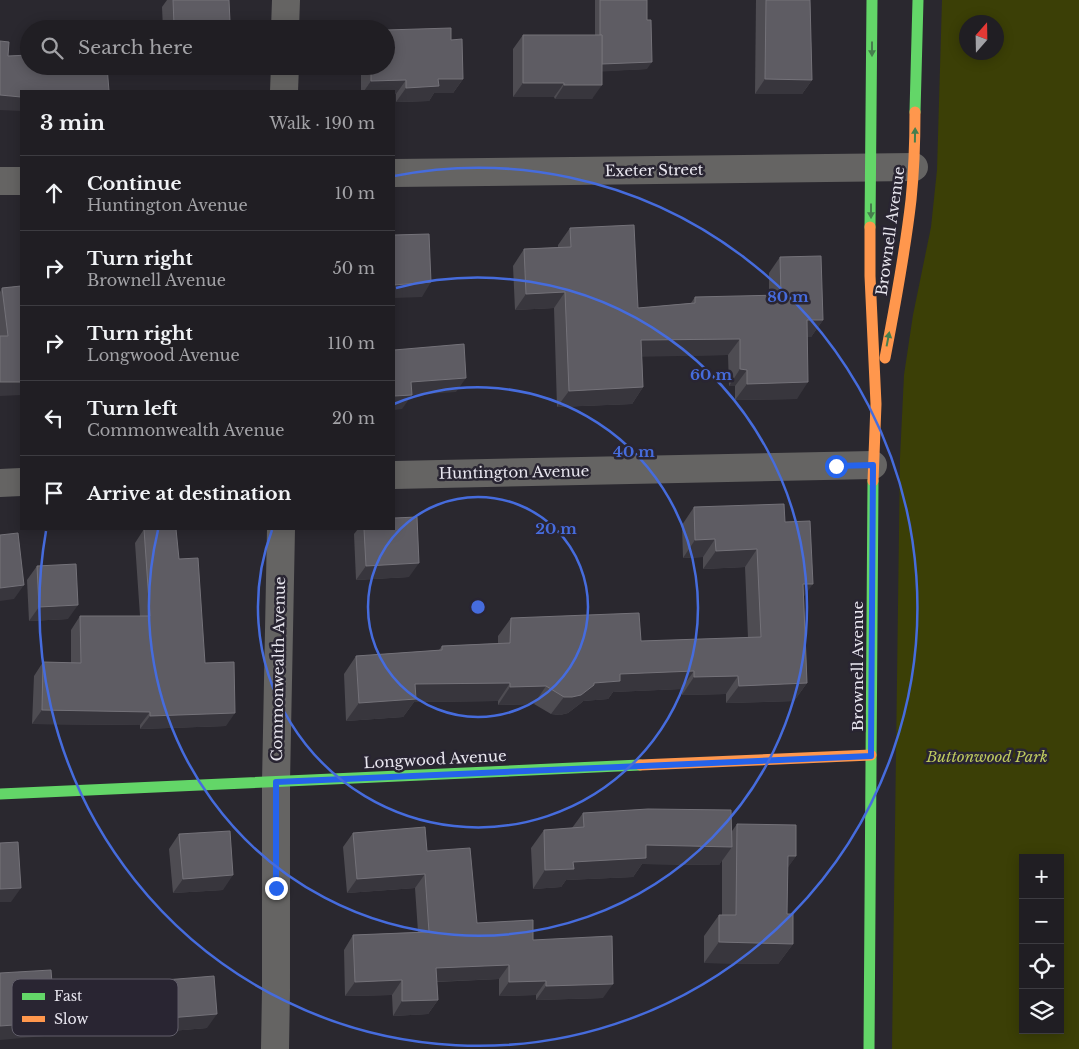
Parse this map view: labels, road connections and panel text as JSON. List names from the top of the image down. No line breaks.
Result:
{"streets":{"main road":["Brownell Avenue","Longwood Avenue"],"street":["Exeter Street","Huntington Avenue","Commonwealth Avenue"]},"crossings":[["Exeter Street","Brownell Avenue"],["Brownell Avenue","Huntington Avenue"],["Brownell Avenue","Longwood Avenue"],["Commonwealth Avenue","Longwood Avenue"]],"parks":["Buttonwood Park"],"legend":["Fast","Slow"],"north":"top","page":{"search":"Search here","heading":["3 min","Walk · 190 m"],"list":[["Continue","Huntington Avenue","10 m"],["Turn right","Brownell Avenue","50 m"],["Turn right","Longwood Avenue","110 m"],["Turn left","Commonwealth Avenue","20 m"],"Arrive at destination"],"map_buttons":["+","−"]},"rings":["80 m","60 m","40 m","20 m"]}
